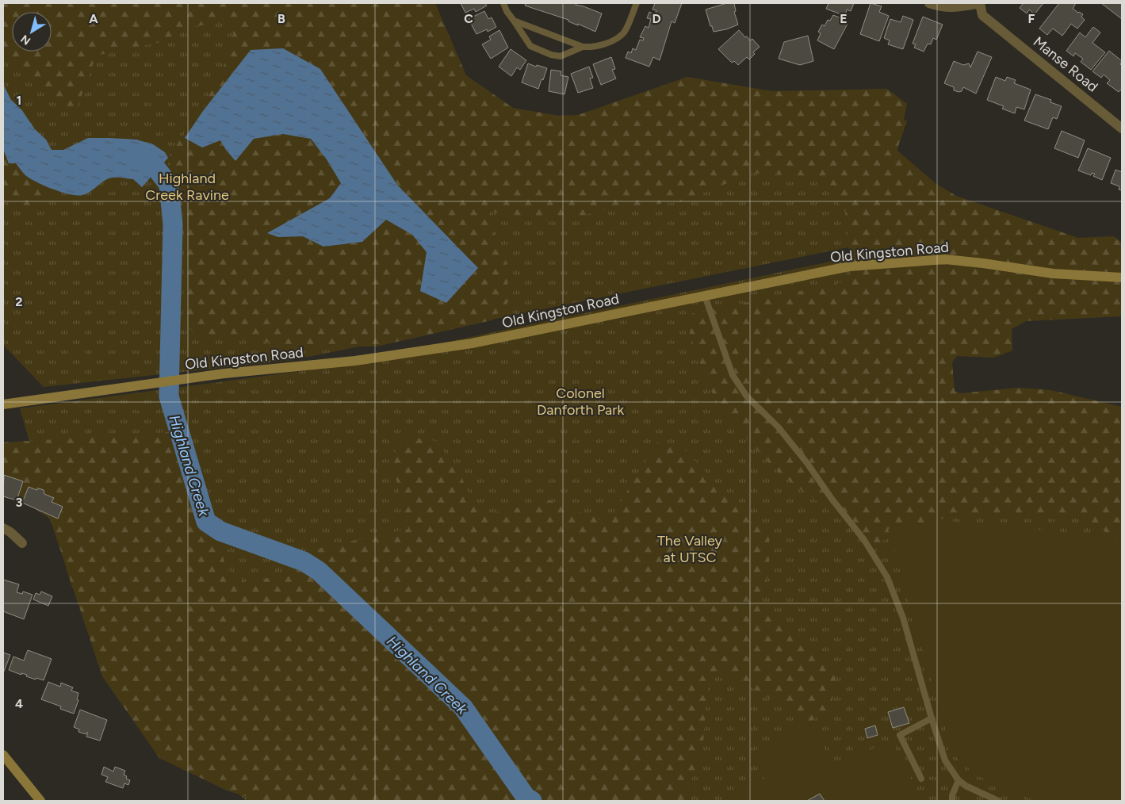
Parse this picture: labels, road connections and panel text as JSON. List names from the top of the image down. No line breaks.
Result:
{"streets":{"street":["Manse Road","Old Kingston Road"]},"water":["Highland Creek"],"parks":["Highland Creek Ravine","Colonel Danforth Park","The Valley at UTSC"],"north":"bottom left","grid":{"columns":["A","B","C","D","E","F"],"rows":["1","2","3","4"]}}
